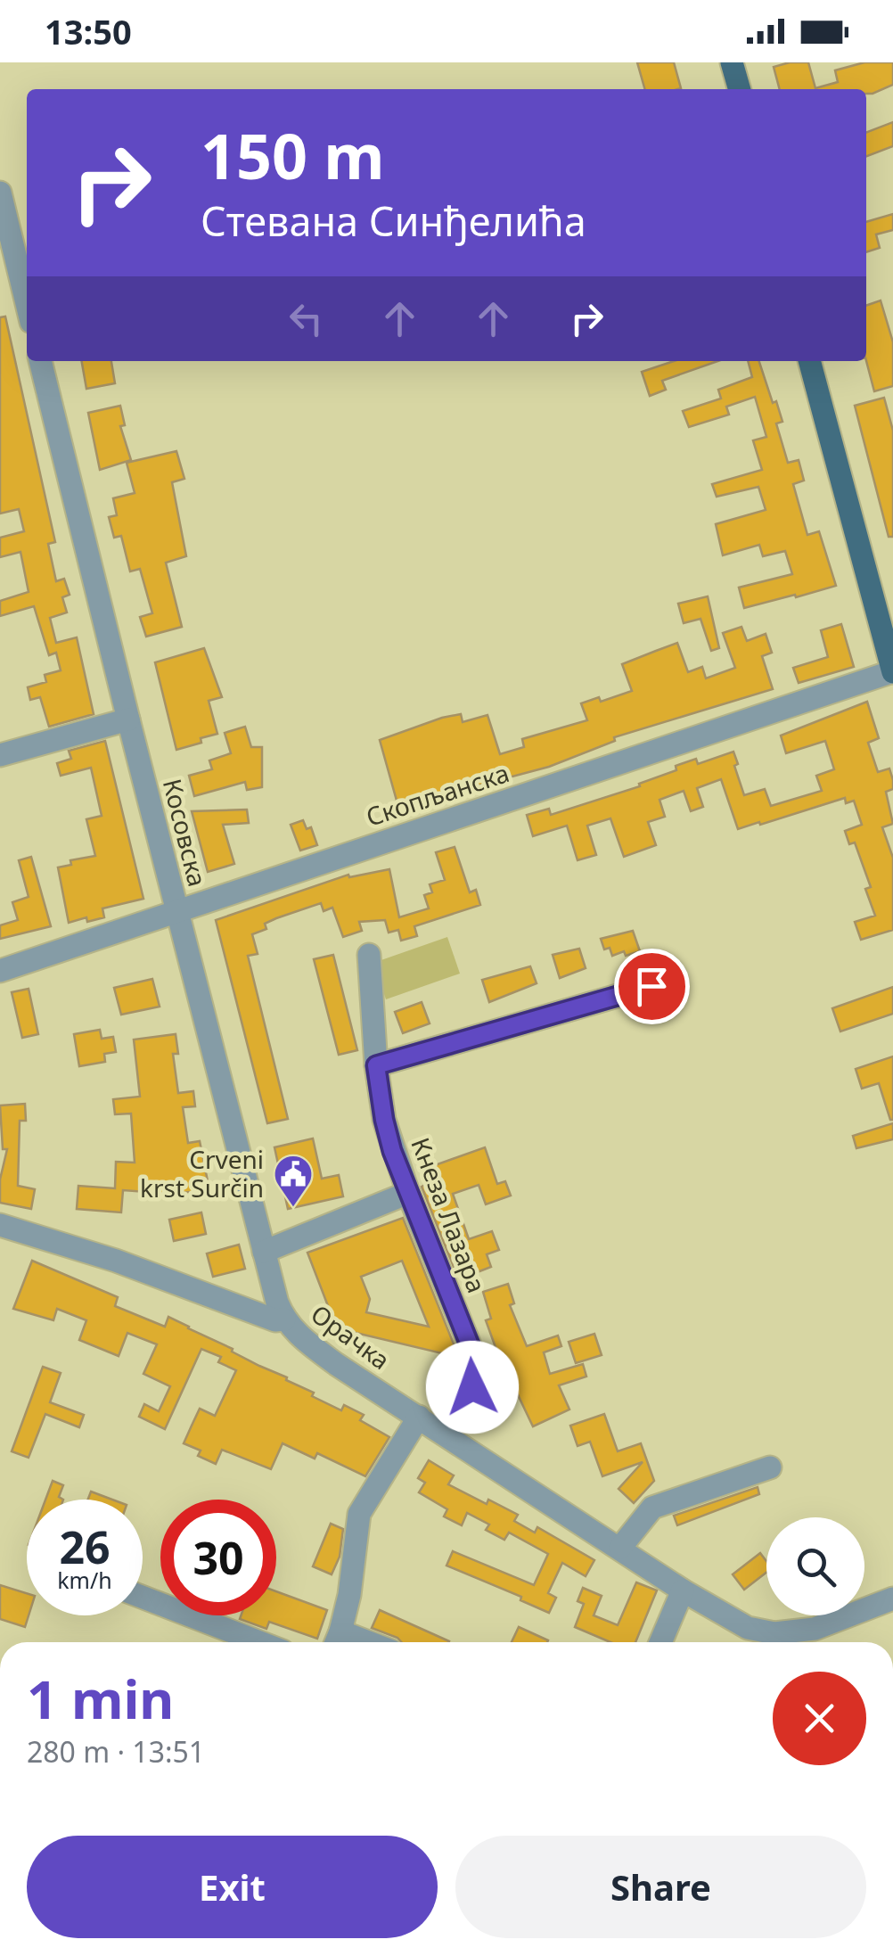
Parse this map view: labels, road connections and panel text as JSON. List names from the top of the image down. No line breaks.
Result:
{"streets":{"street":["Скопљанска","Косовска","Кнеза Лазара","Орачка"]},"crossings":[["Скопљанска","Косовска"],["Косовска","Орачка"],["Кнеза Лазара","Орачка"]],"places":{"public building":["Crveni krst Surčin"]},"page":{"status":"13:50","turn":["150 m","Стевана Синђелића"],"speed":"26 km/h","limit":"30","heading":["1 min","280 m · 13:51"],"buttons":["Exit","Share"]}}
